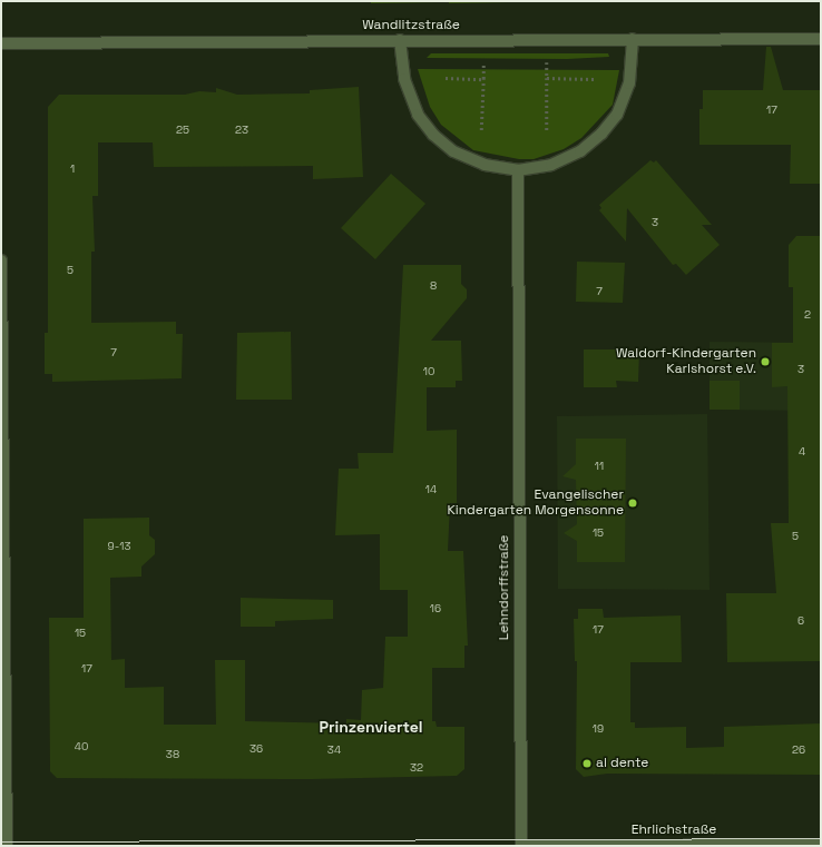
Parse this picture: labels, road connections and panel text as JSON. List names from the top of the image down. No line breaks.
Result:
{"streets":{"street":["Wandlitzstraße","Lehndorffstraße","Ehrlichstraße"]},"districts":["Prinzenviertel"],"places":["Waldorf-Kindergarten Karlshorst e.V.","Evangelischer Kindergarten Morgensonne","al dente"],"house_numbers":["17","25","23","1","3","5","8","7","2","7","3","10","4","11","14","15","5","9-13","16","6","17","15","17","19","40","36","34","26","38","32"]}
